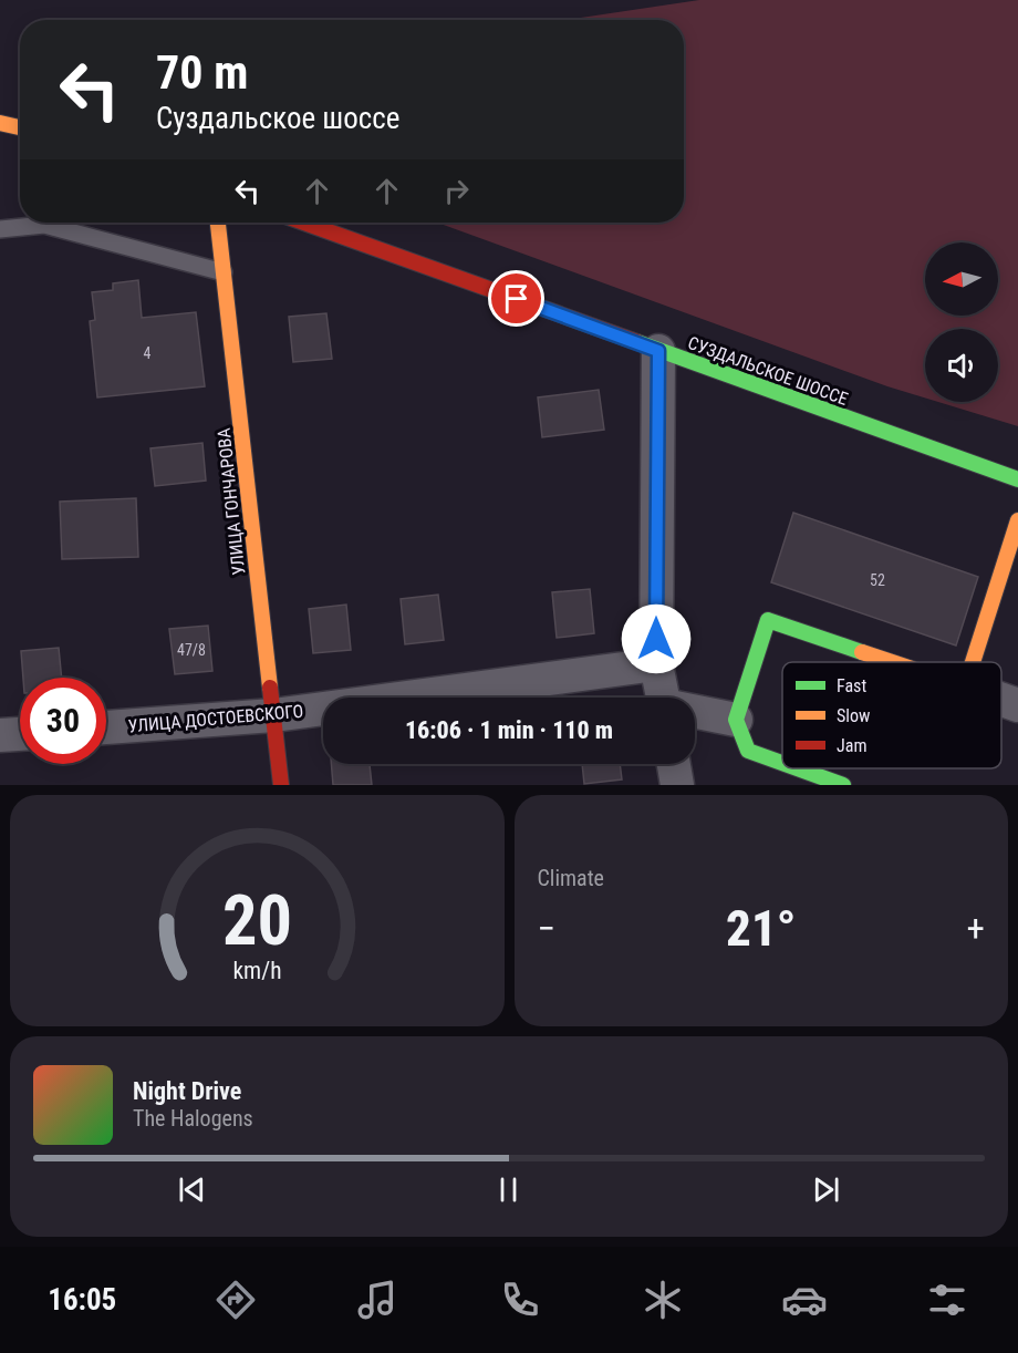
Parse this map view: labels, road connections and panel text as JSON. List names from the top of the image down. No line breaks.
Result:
{"streets":{"street":["СУЗДАЛЬСКОЕ ШОССЕ","УЛИЦА ГОНЧАРОВА","УЛИЦА ДОСТОЕВСКОГО"]},"crossings":[["УЛИЦА ГОНЧАРОВА","УЛИЦА ДОСТОЕВСКОГО"]],"house_numbers":["4","52","47/8"],"legend":["Fast","Slow","Jam"],"north":"left","page":{"turn":["70 m","Суздальское шоссе"],"limit":"30","trip":"16:06 · 1 min · 110 m","tile":"Climate","heat":["−","21°","+"],"song":["Night Drive","The Halogens"],"tabs":"16:05","gauge":["20","km/h"]}}
